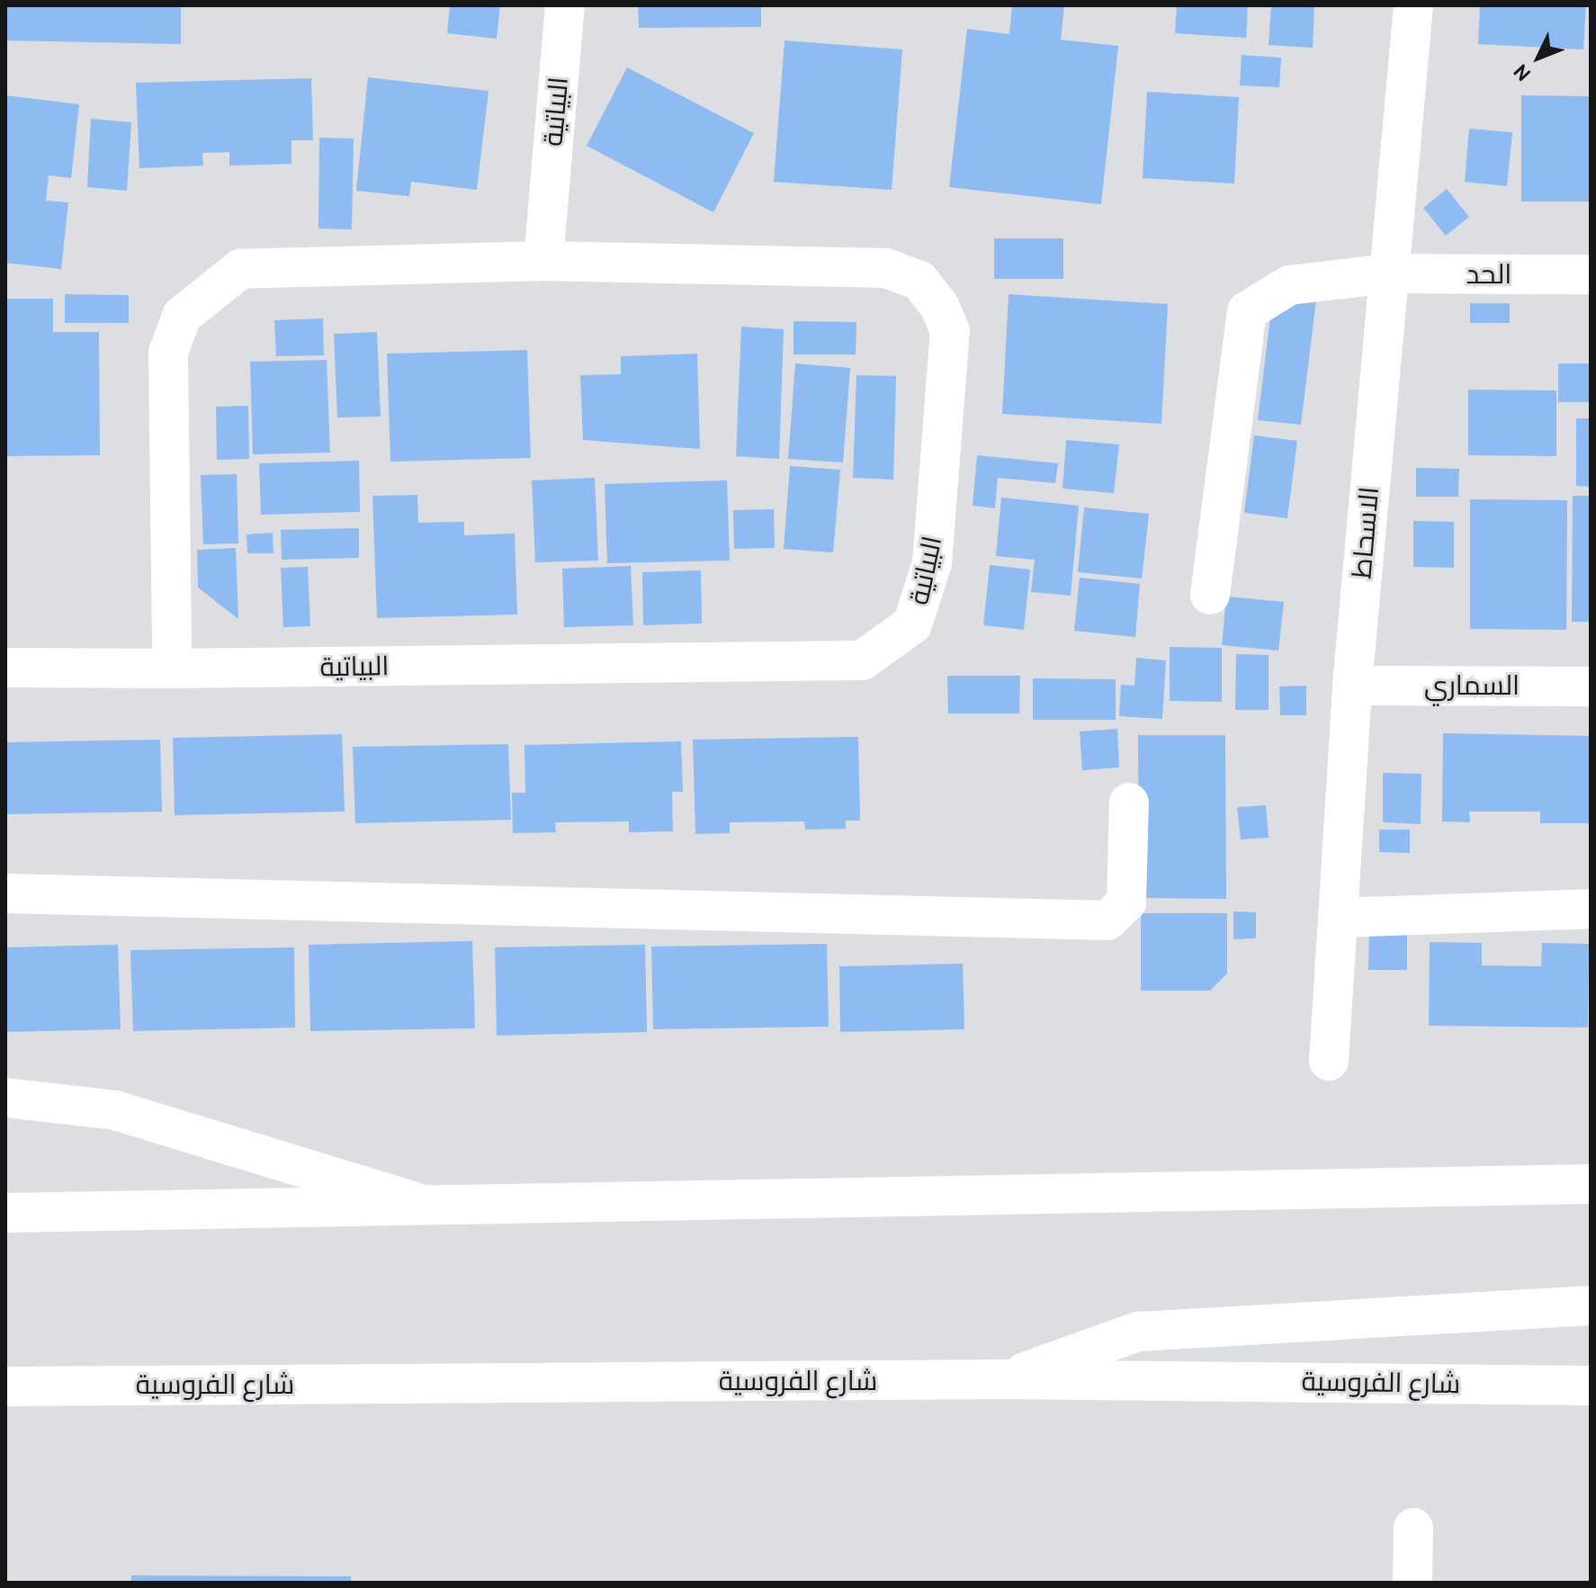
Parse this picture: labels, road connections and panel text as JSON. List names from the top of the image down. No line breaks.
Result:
{"streets":{"main road":["البياتية","الحد","الاسحاط","السماري","شارع الفروسية"]},"crossings":[["الحد","الاسحاط"],["الاسحاط","السماري"]],"north":"bottom left"}
